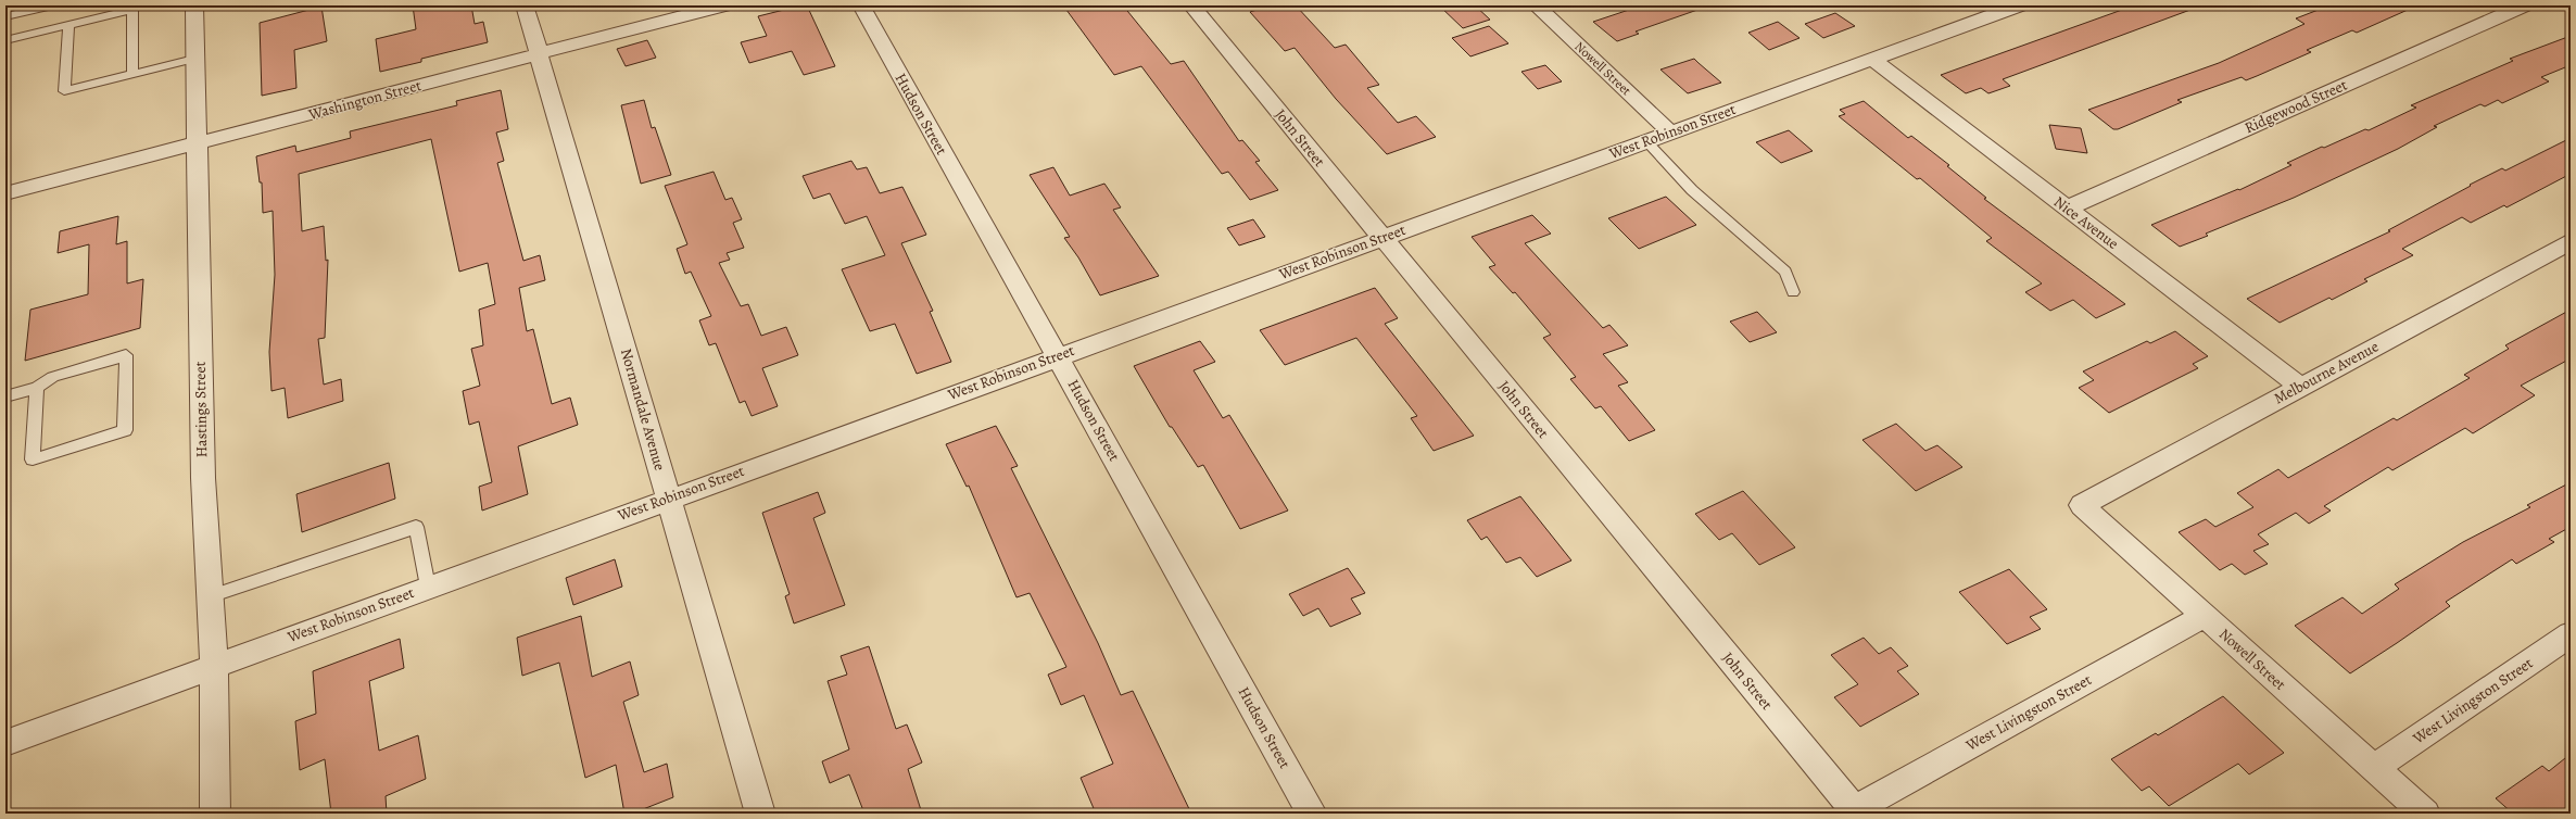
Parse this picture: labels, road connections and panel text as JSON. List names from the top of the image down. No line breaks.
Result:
{"streets":{"street":["Nowell Street","Washington Street","Ridgewood Street","Hudson Street","West Robinson Street","John Street","Nice Avenue","Melbourne Avenue","Hastings Street","Normandale Avenue","West Livingston Street"]},"crossings":[["Nowell Street","West Robinson Street"],["Nowell Street","Melbourne Avenue"],["Nowell Street","West Livingston Street"],["Washington Street","Hastings Street"],["Washington Street","Normandale Avenue"],["Ridgewood Street","Nice Avenue"],["Hudson Street","West Robinson Street"],["West Robinson Street","John Street"],["West Robinson Street","Nice Avenue"],["West Robinson Street","Hastings Street"],["West Robinson Street","Normandale Avenue"],["John Street","West Livingston Street"],["Nice Avenue","Melbourne Avenue"]]}
